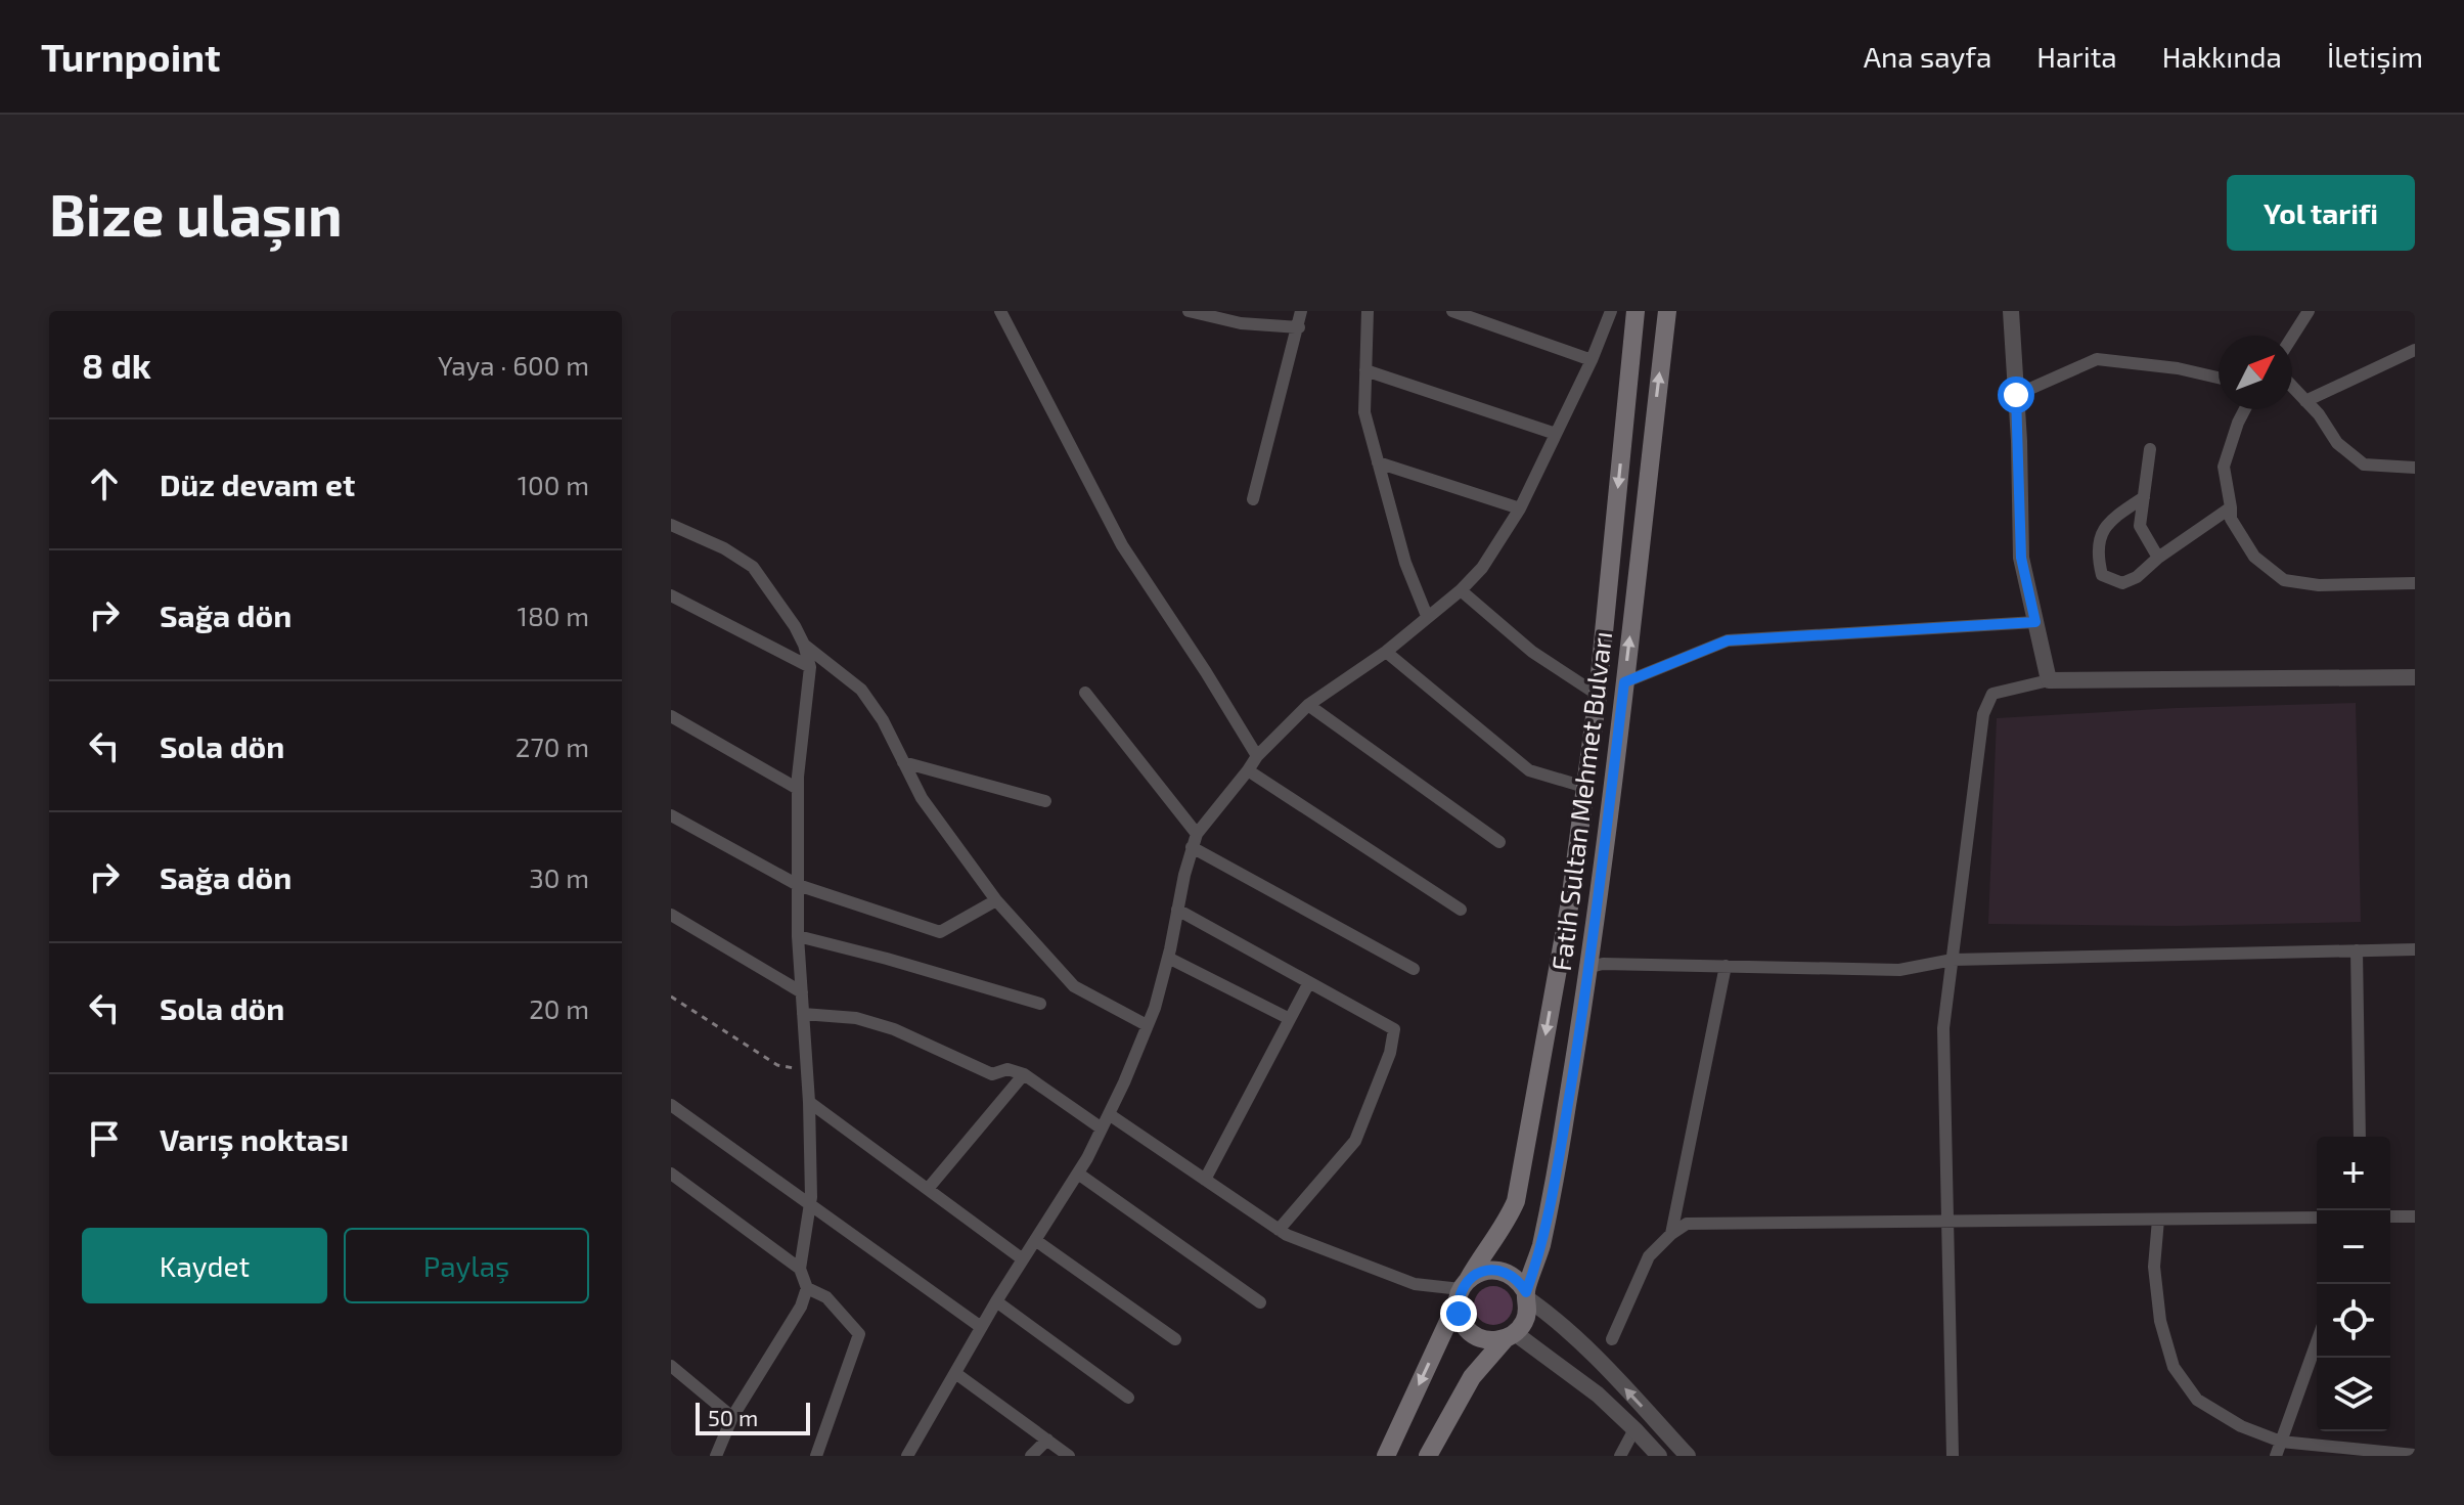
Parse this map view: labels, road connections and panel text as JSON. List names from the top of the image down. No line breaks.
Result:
{"streets":{"main road":["Fatih Sultan Mehmet Bulvarı"]},"scale_bar":"50 m","north":"top right","page":{"header":"Turnpoint","nav":["Ana sayfa","Harita","Hakkında","İletişim"],"buttons":["Yol tarifi",["Kaydet","Paylaş"]],"title":"Bize ulaşın","heading":["8 dk","Yaya · 600 m"],"list":[["Düz devam et","100 m"],["Sağa dön","180 m"],["Sola dön","270 m"],["Sağa dön","30 m"],["Sola dön","20 m"],"Varış noktası"],"map_buttons":["+","−"],"scale":"50 m"}}
